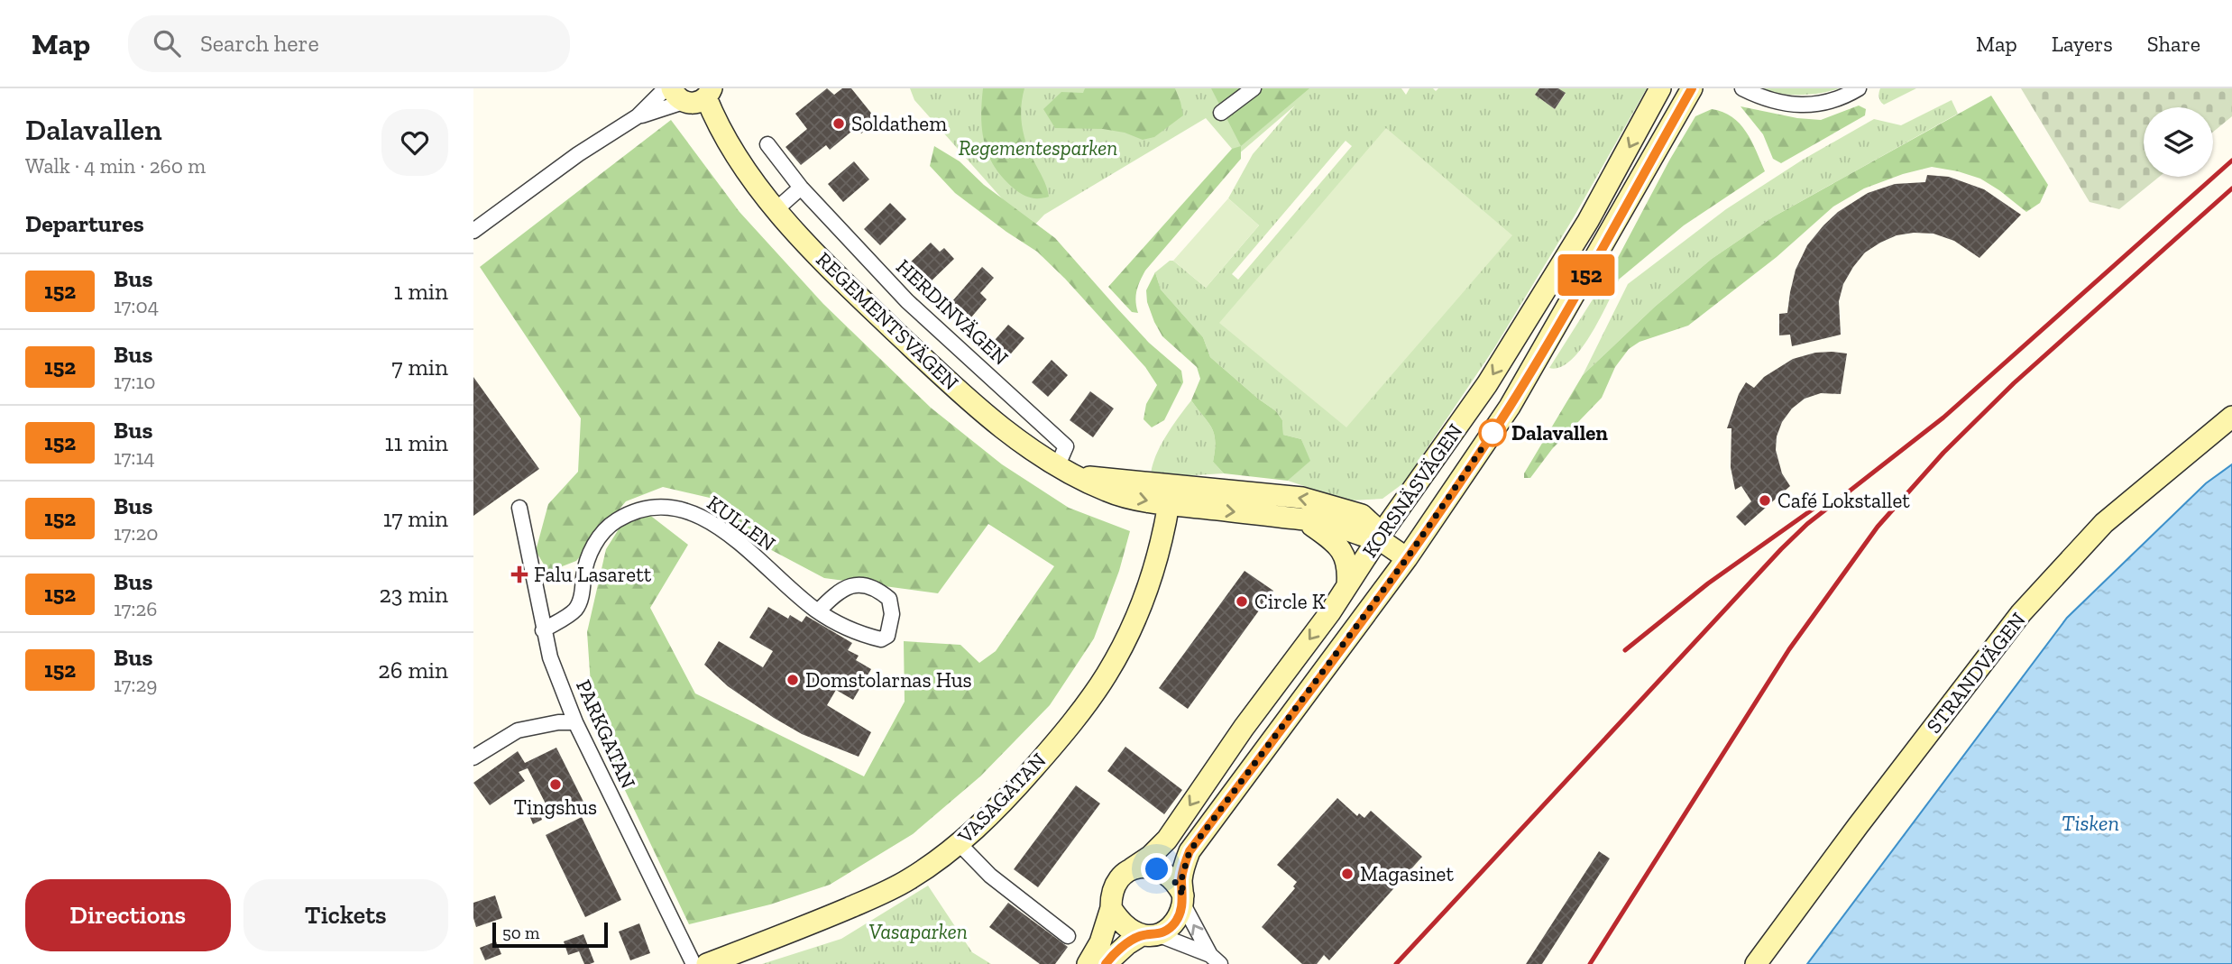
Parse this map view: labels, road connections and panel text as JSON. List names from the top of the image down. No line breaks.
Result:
{"streets":{"street":["HERDINVÄGEN","REGEMENTSVÄGEN","KORSNÄSVÄGEN","KULLEN","STRANDVÄGEN","PARKGATAN","VASAGATAN"]},"crossings":[["HERDINVÄGEN","REGEMENTSVÄGEN"],["REGEMENTSVÄGEN","KORSNÄSVÄGEN"],["REGEMENTSVÄGEN","VASAGATAN"],["KULLEN","PARKGATAN"]],"water":["Tisken"],"parks":["Regementesparken","Vasaparken"],"places":{"other":["Soldathem","Dalavallen","Café Lokstallet","Circle K","Domstolarnas Hus","Tingshus","Magasinet"],"health":["Falu Lasarett"]},"lines":["bus line 152"],"scale_bar":"50 m","page":{"header":"Map","search":"Search here","nav":["Map","Layers","Share"],"heading":[["Dalavallen","Walk · 4 min · 260 m"],"Departures"],"on_map":"152","list":[{"mark":"152","name":"Bus","note":"17:04","value":"1 min"},{"mark":"152","name":"Bus","note":"17:10","value":"7 min"},{"mark":"152","name":"Bus","note":"17:14","value":"11 min"},{"mark":"152","name":"Bus","note":"17:20","value":"17 min"},{"mark":"152","name":"Bus","note":"17:26","value":"23 min"},{"mark":"152","name":"Bus","note":"17:29","value":"26 min"}],"buttons":["Directions","Tickets"],"scale":"50 m"}}
